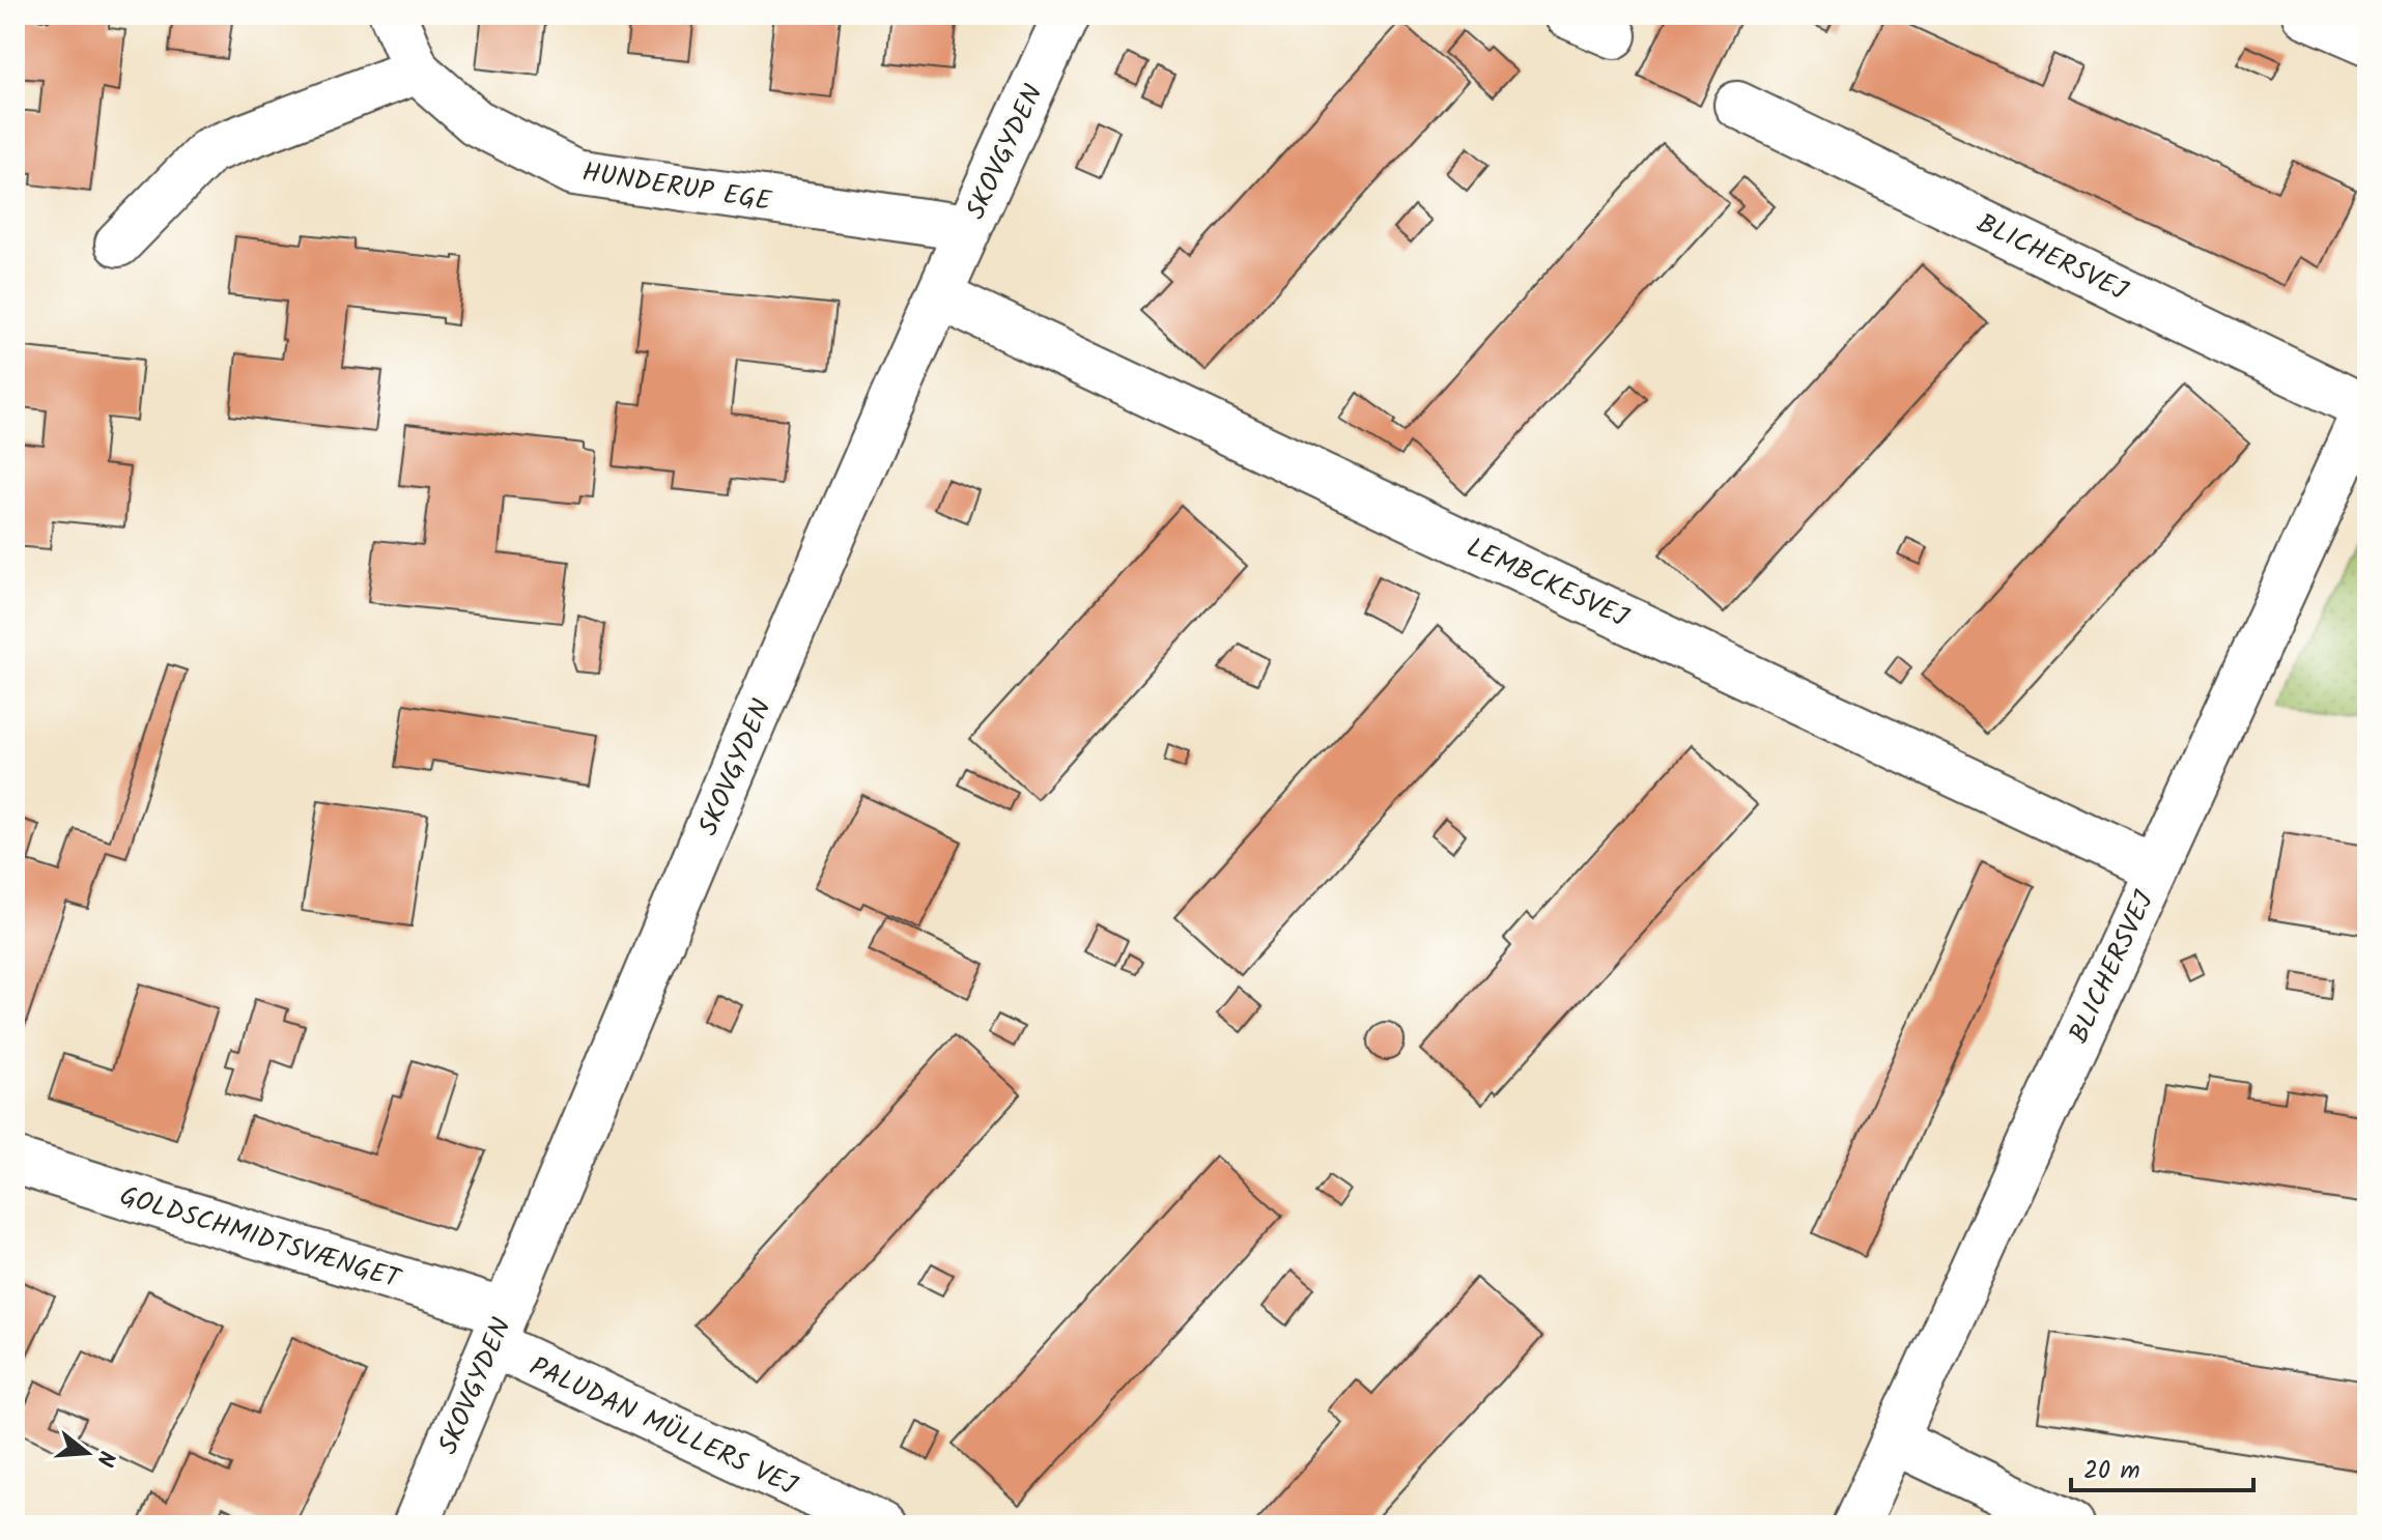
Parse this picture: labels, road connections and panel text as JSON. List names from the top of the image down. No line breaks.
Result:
{"streets":{"street":["SKOVGYDEN","HUNDERUP EGE","BLICHERSVEJ","LEMBCKESVEJ","GOLDSCHMIDTSVÆNGET","PALUDAN MÜLLERS VEJ"]},"crossings":[["SKOVGYDEN","HUNDERUP EGE"],["SKOVGYDEN","LEMBCKESVEJ"],["SKOVGYDEN","GOLDSCHMIDTSVÆNGET"],["SKOVGYDEN","PALUDAN MÜLLERS VEJ"],["BLICHERSVEJ","LEMBCKESVEJ"],["GOLDSCHMIDTSVÆNGET","PALUDAN MÜLLERS VEJ"]],"scale_bar":"20 m","north":"right"}
